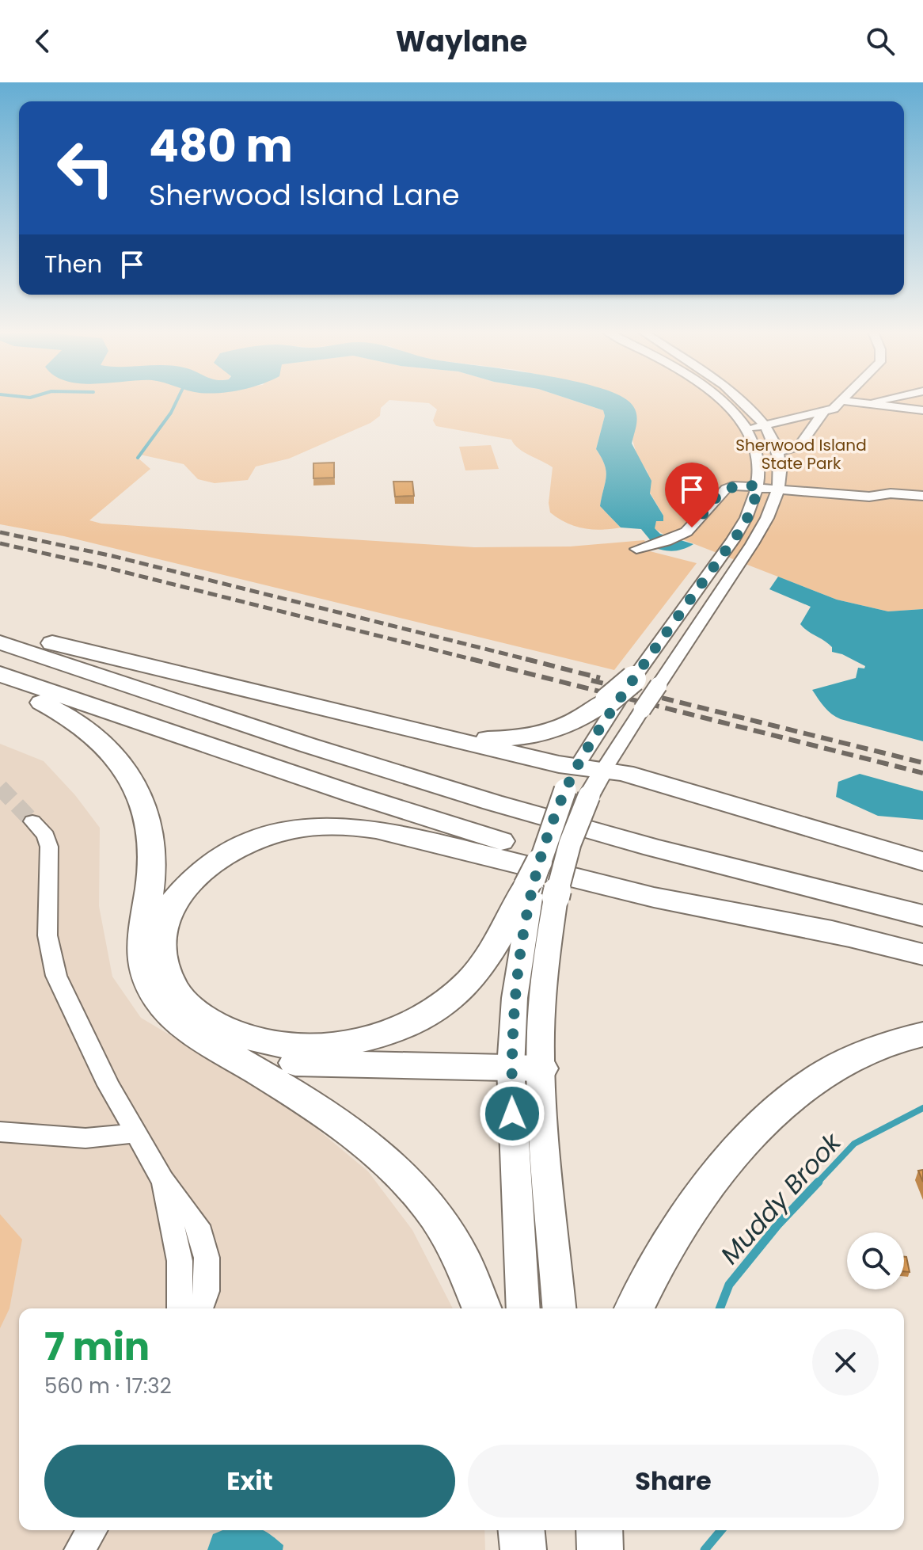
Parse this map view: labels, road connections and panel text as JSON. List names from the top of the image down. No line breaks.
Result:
{"water":["Muddy Brook"],"parks":["Sherwood Island State Park"],"page":{"header":"Waylane","turn":["480 m","Sherwood Island Lane"],"then":"Then","heading":["7 min","560 m · 17:32"],"buttons":["Exit","Share"]}}
